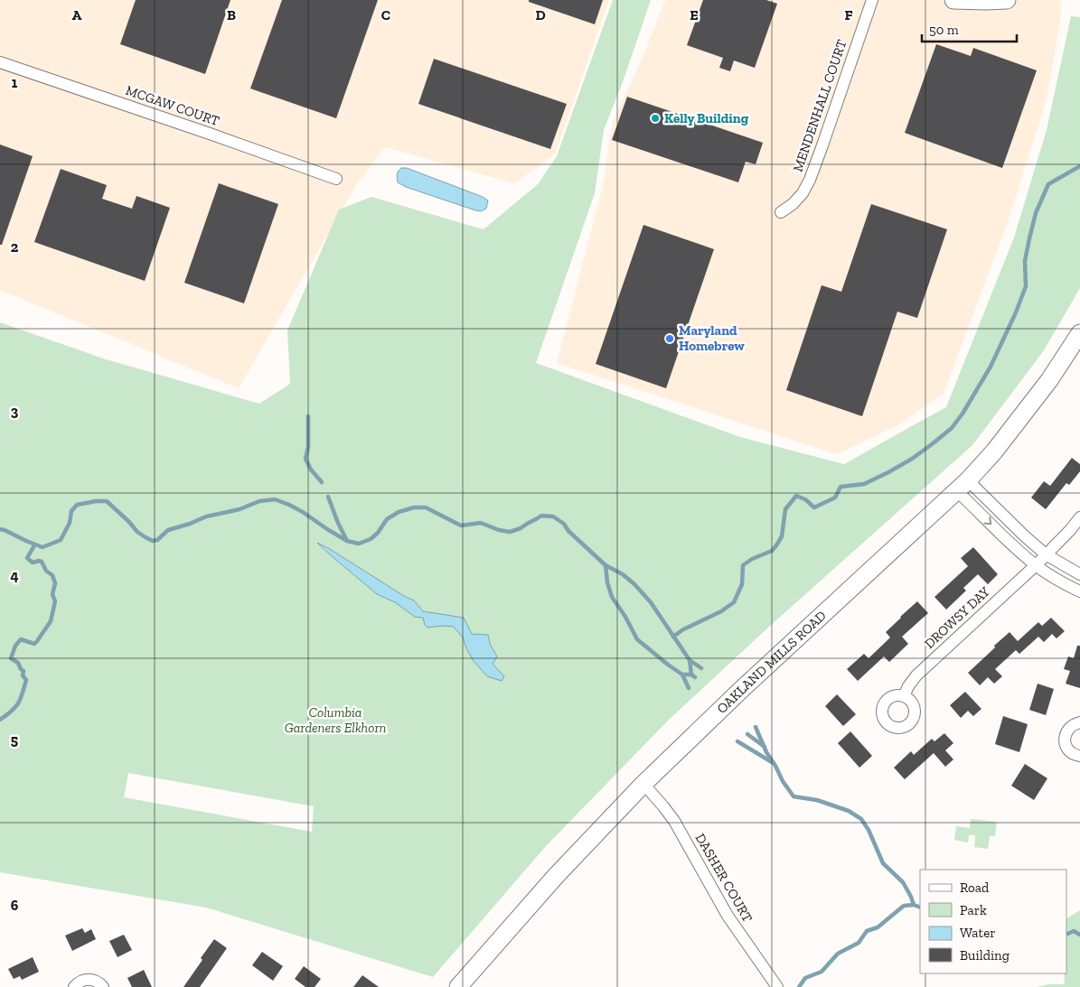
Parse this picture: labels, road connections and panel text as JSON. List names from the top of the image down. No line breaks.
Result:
{"streets":{"street":["MCGAW COURT","MENDENHALL COURT","DROWSY DAY","OAKLAND MILLS ROAD","DASHER COURT"]},"crossings":[["OAKLAND MILLS ROAD","DASHER COURT"]],"parks":["Columbia Gardeners Elkhorn"],"places":["Kelly Building","Maryland Homebrew"],"legend":["Road","Park","Water","Building"],"scale_bar":"50 m","grid":{"columns":["A","B","C","D","E","F"],"rows":["1","2","3","4","5","6"]}}
